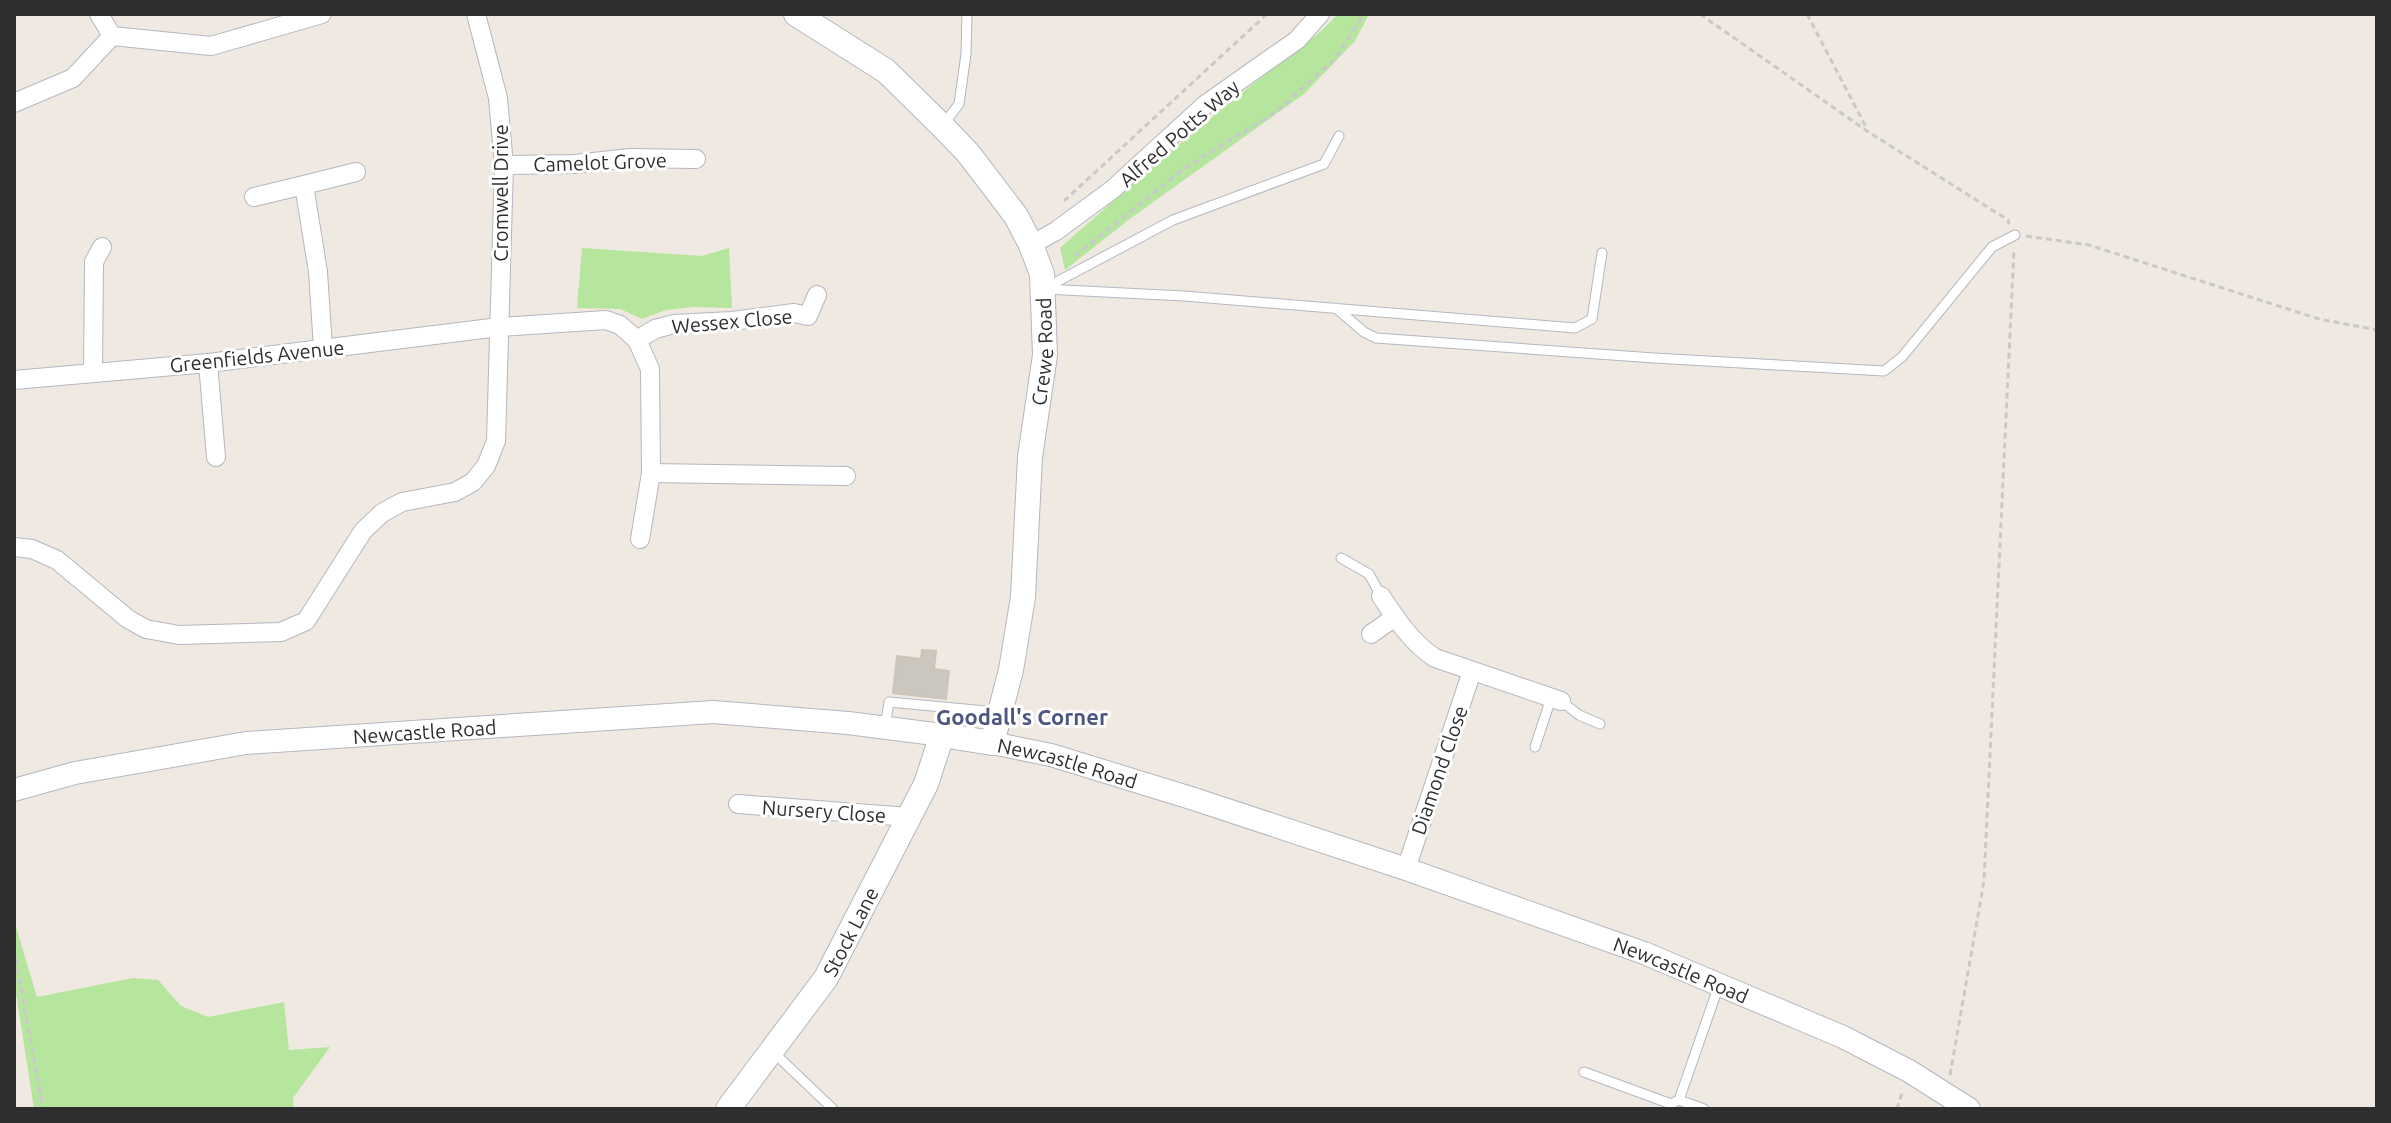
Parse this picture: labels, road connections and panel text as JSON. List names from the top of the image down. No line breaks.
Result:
{"streets":{"main road":["Crewe Road","Newcastle Road","Stock Lane"],"street":["Alfred Potts Way","Camelot Grove","Cromwell Drive","Wessex Close","Greenfields Avenue","Diamond Close","Nursery Close"]},"crossings":[["Alfred Potts Way","Crewe Road"],["Camelot Grove","Cromwell Drive"],["Cromwell Drive","Greenfields Avenue"],["Crewe Road","Newcastle Road"],["Newcastle Road","Diamond Close"],["Newcastle Road","Stock Lane"],["Nursery Close","Stock Lane"]],"districts":["Goodall's Corner"]}
